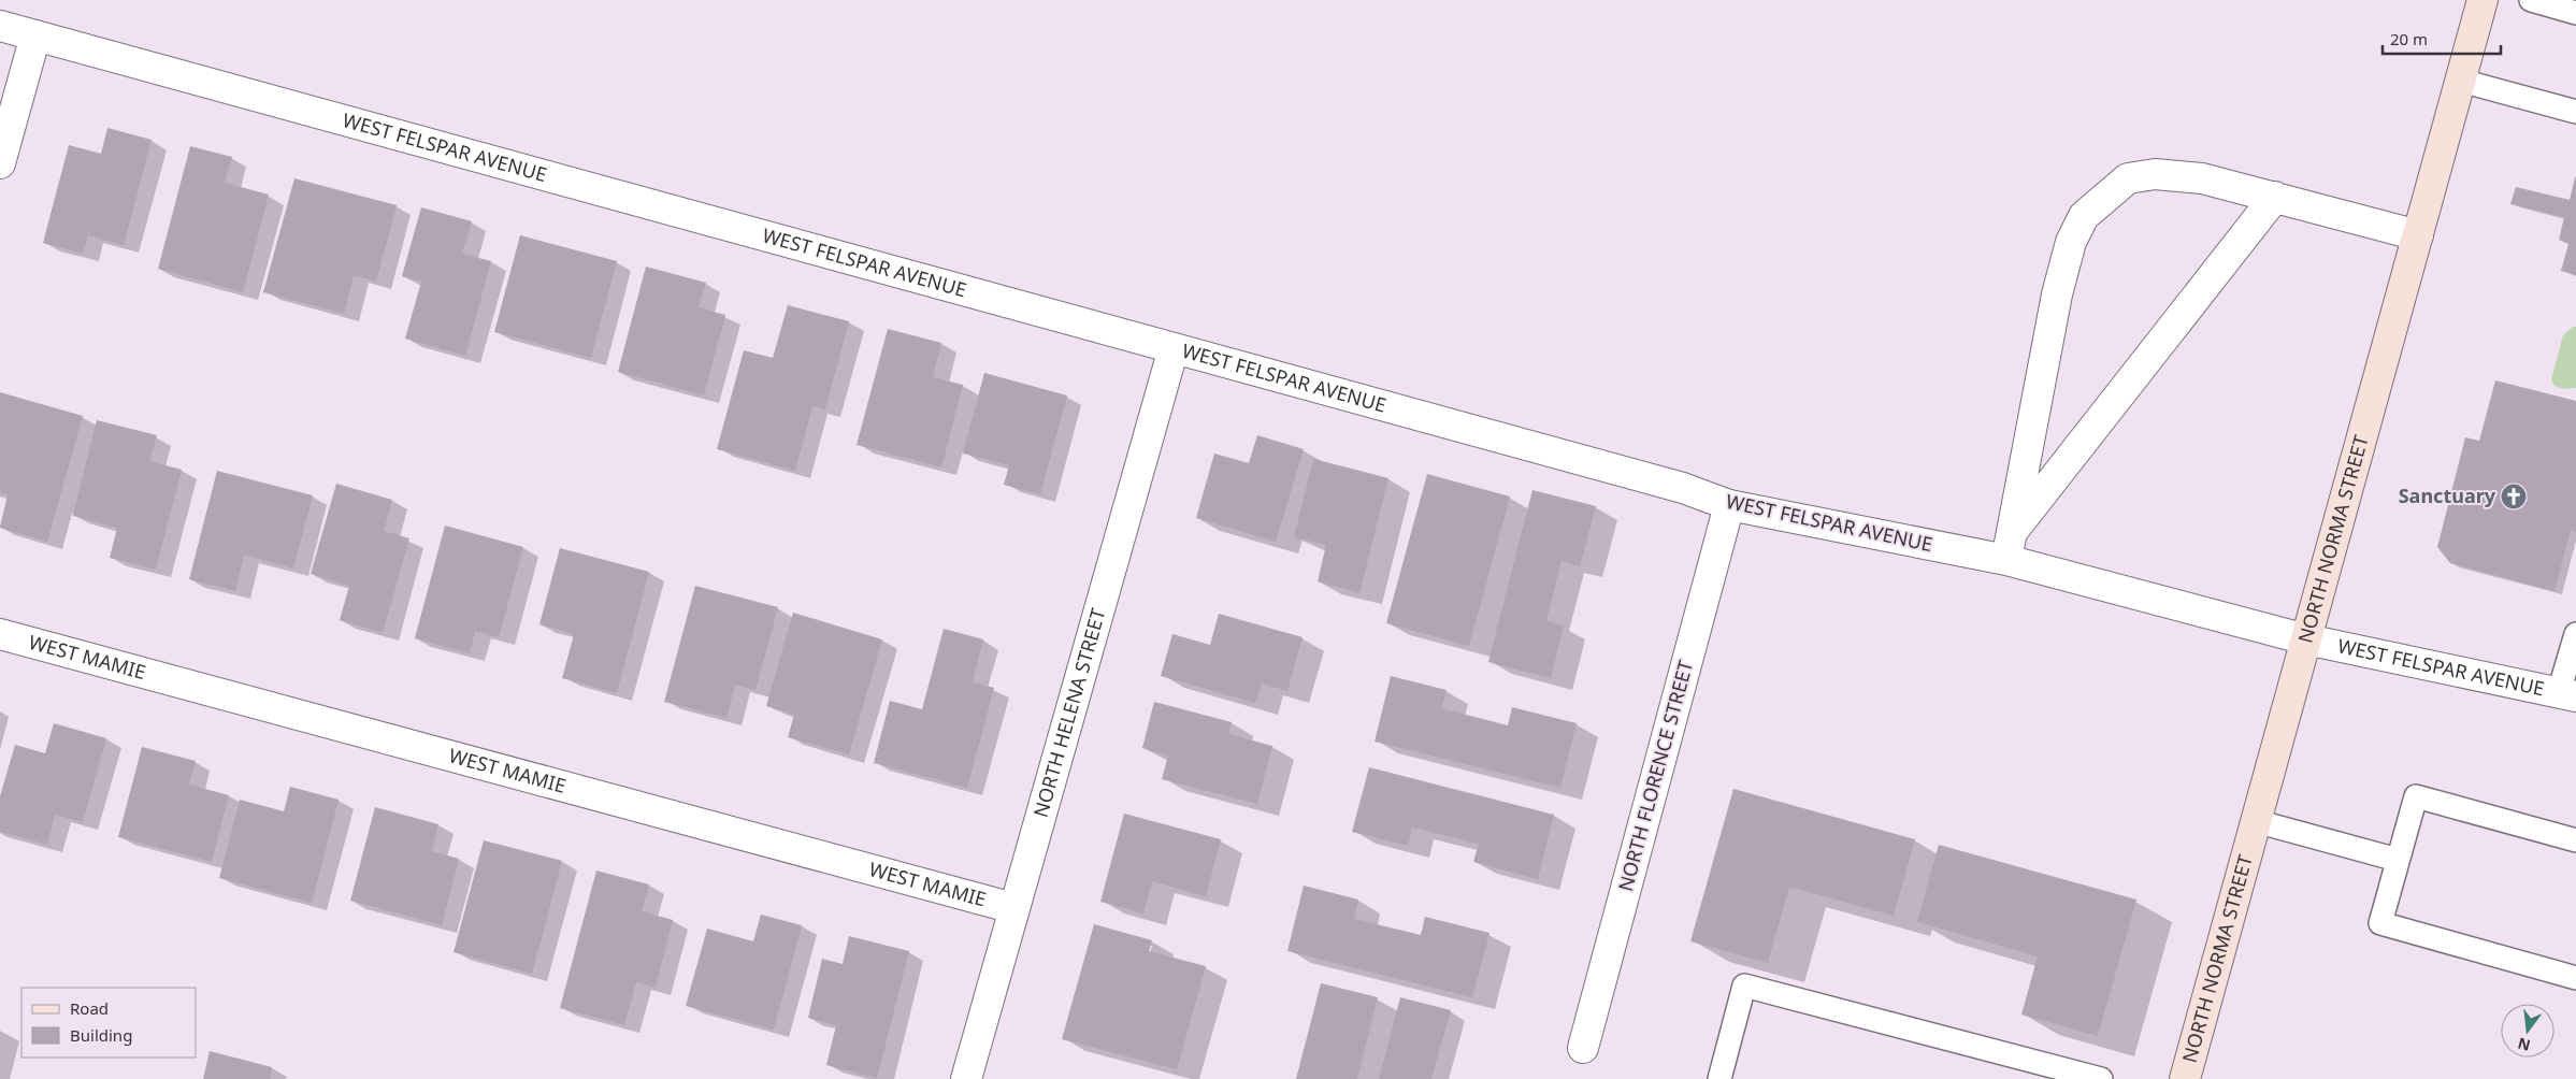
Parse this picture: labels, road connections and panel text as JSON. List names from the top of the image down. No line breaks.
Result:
{"streets":{"main road":["NORTH NORMA STREET"],"street":["WEST FELSPAR AVENUE","WEST MAMIE","NORTH HELENA STREET","NORTH FLORENCE STREET"]},"crossings":[["WEST FELSPAR AVENUE","NORTH NORMA STREET"],["WEST FELSPAR AVENUE","NORTH HELENA STREET"],["WEST FELSPAR AVENUE","NORTH FLORENCE STREET"],["WEST MAMIE","NORTH HELENA STREET"]],"places":{"church":["Sanctuary"]},"legend":["Road","Building"],"scale_bar":"20 m","north":"bottom"}
